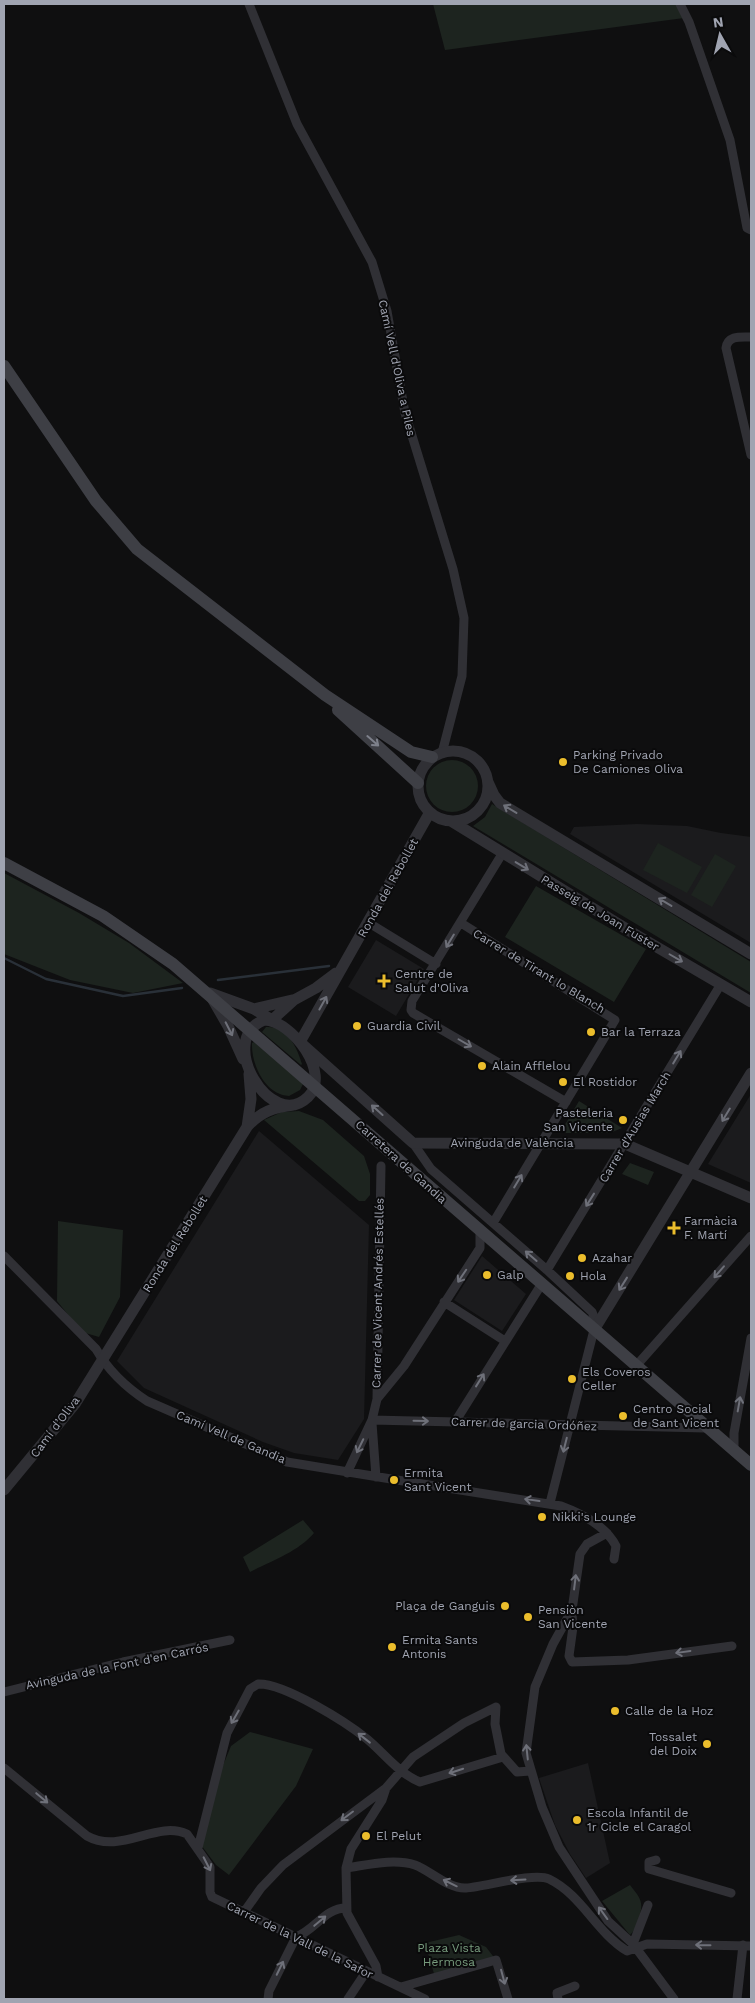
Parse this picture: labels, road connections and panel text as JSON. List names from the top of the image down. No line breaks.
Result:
{"streets":{"main road":["Carretera de Gandia"],"street":["Camí Vell d'Oliva a Piles","Ronda del Rebollet","Passeig de Joan Fuster","Carrer de Tirant lo Blanch","Carrer d'Ausias March","Avinguda de València","Carrer de Vicent Andrés Estellés","Carrer de garcia Ordóñez","Camí d’Oliva","Camí Vell de Gandia","Avinguda de la Font d'en Carrós","Carrer de la Vall de la Safor"]},"crossings":[["Camí Vell d'Oliva a Piles","Ronda del Rebollet"],["Camí Vell d'Oliva a Piles","Passeig de Joan Fuster"],["Ronda del Rebollet","Passeig de Joan Fuster"],["Ronda del Rebollet","Carretera de Gandia"],["Ronda del Rebollet","Camí d’Oliva"],["Ronda del Rebollet","Camí Vell de Gandia"],["Passeig de Joan Fuster","Carrer d'Ausias March"],["Carrer d'Ausias March","Avinguda de València"],["Carrer d'Ausias March","Carretera de Gandia"],["Avinguda de València","Carretera de Gandia"],["Carretera de Gandia","Carrer de garcia Ordóñez"],["Carrer de Vicent Andrés Estellés","Carrer de garcia Ordóñez"],["Carrer de Vicent Andrés Estellés","Camí Vell de Gandia"],["Camí d’Oliva","Camí Vell de Gandia"]],"one_way":["Carrer de la Vall de la Safor"],"parks":["Plaza Vista Hermosa"],"places":{"other":["Parking Privado De Camiones Oliva","Guardia Civil","Bar la Terraza","Alain Afflelou","El Rostidor","Pasteleria San Vicente","Azahar","Galp","Hola","Els Coveros Celler","Centro Social de Sant Vicent","Ermita Sant Vicent","Nikki's Lounge","Plaça de Ganguis","Pensiòn San Vicente","Ermita Sants Antonis","Calle de la Hoz","Tossalet del Doix","Escola Infantil de 1r Cicle el Caragol","El Pelut"],"health":["Centre de Salut d'Oliva","Farmàcia F. Martí"]},"north":"top"}
